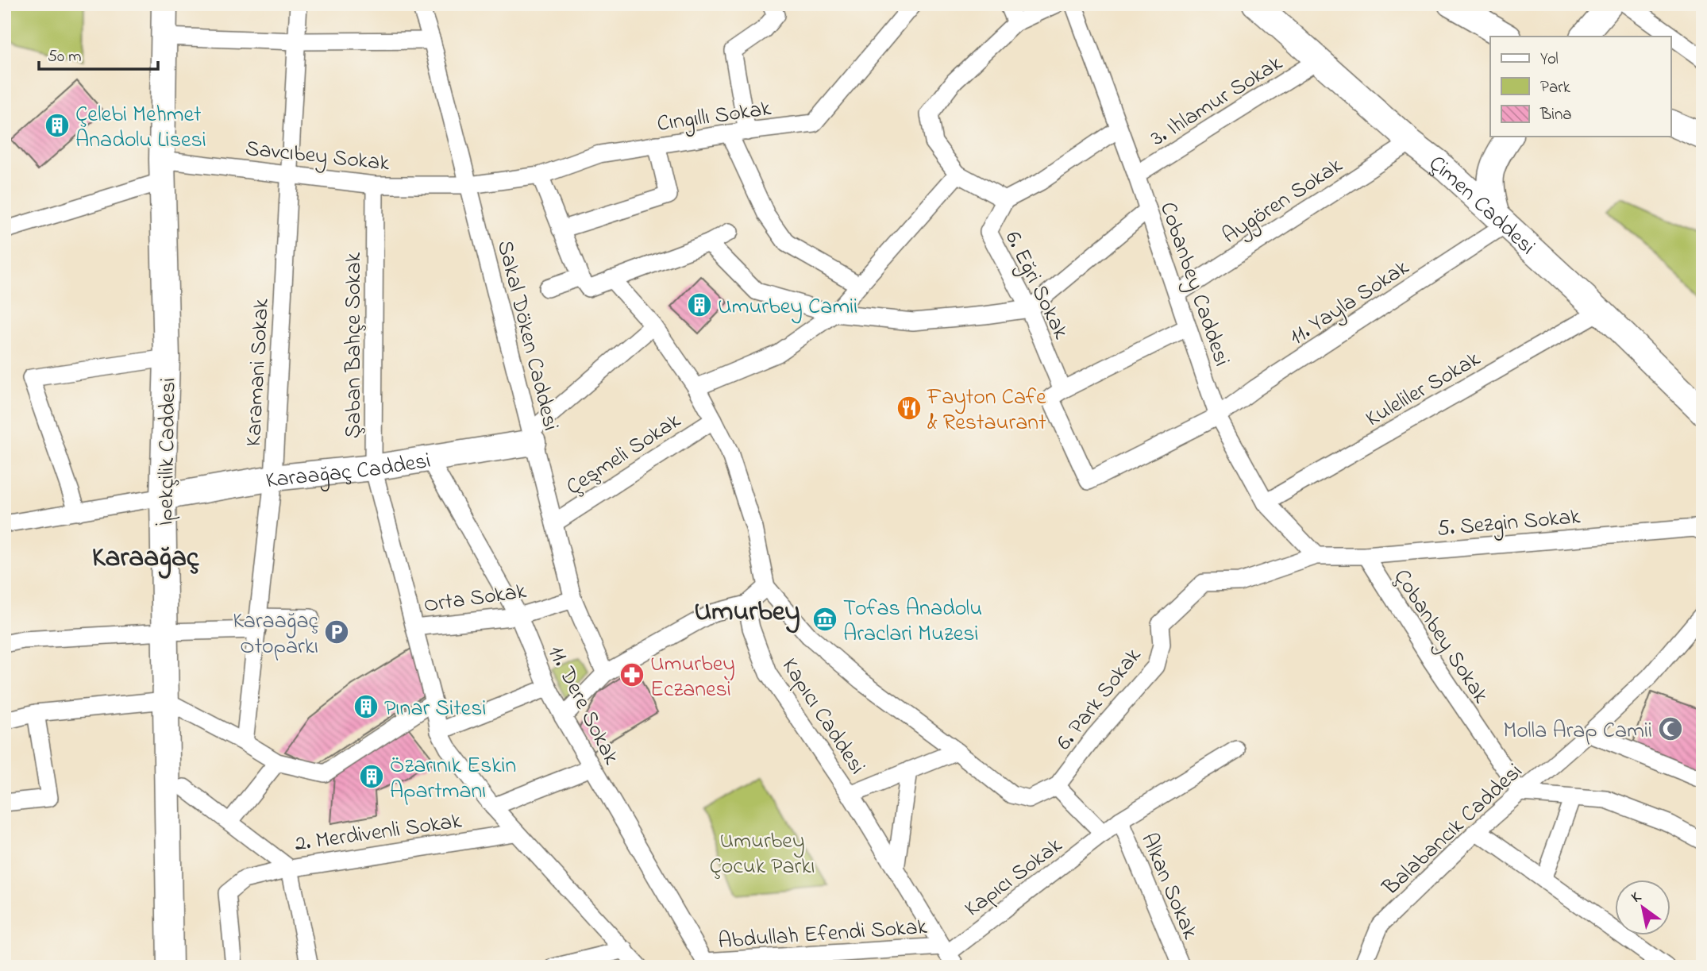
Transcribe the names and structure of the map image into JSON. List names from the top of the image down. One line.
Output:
{"streets":{"main road":["Çimen Caddesi","İpekçilik Caddesi","Karaağaç Caddesi"],"street":["3. Ihlamur Sokak","Cıngıllı Sokak","Savcıbey Sokak","Aygören Sokak","Cobanbey Caddesi","6. Eğri Sokak","11. Yayla Sokak","Sakal Döken Caddesi","Şaban Bahçe Sokak","Karamani Sokak","Kuleliler Sokak","Çeşmeli Sokak","5. Sezgin Sokak","Orta Sokak","Çobanbey Sokak","6. Park Sokak","11. Dere Sokak","Kapıcı Caddesi","Balabancık Caddesi","2. Merdivenli Sokak","Kapıcı Sokak","Alkan Sokak","Abdullah Efendi Sokak"]},"crossings":[["3. Ihlamur Sokak","Çimen Caddesi"],["3. Ihlamur Sokak","Cobanbey Caddesi"],["Cıngıllı Sokak","Savcıbey Sokak"],["Cıngıllı Sokak","Sakal Döken Caddesi"],["Savcıbey Sokak","Sakal Döken Caddesi"],["Savcıbey Sokak","Şaban Bahçe Sokak"],["Savcıbey Sokak","Karamani Sokak"],["Savcıbey Sokak","İpekçilik Caddesi"],["Aygören Sokak","Çimen Caddesi"],["Aygören Sokak","Cobanbey Caddesi"],["Çimen Caddesi","11. Yayla Sokak"],["Çimen Caddesi","Kuleliler Sokak"],["Cobanbey Caddesi","11. Yayla Sokak"],["Cobanbey Caddesi","Kuleliler Sokak"],["Cobanbey Caddesi","5. Sezgin Sokak"],["Cobanbey Caddesi","6. Park Sokak"],["6. Eğri Sokak","11. Yayla Sokak"],["Sakal Döken Caddesi","Çeşmeli Sokak"],["Sakal Döken Caddesi","Karaağaç Caddesi"],["Sakal Döken Caddesi","Orta Sokak"],["Şaban Bahçe Sokak","Karaağaç Caddesi"],["Şaban Bahçe Sokak","Orta Sokak"],["Şaban Bahçe Sokak","2. Merdivenli Sokak"],["Karamani Sokak","Karaağaç Caddesi"],["İpekçilik Caddesi","Karaağaç Caddesi"],["Karaağaç Caddesi","11. Dere Sokak"],["5. Sezgin Sokak","Çobanbey Sokak"],["5. Sezgin Sokak","6. Park Sokak"],["Orta Sokak","11. Dere Sokak"],["Çobanbey Sokak","Balabancık Caddesi"],["11. Dere Sokak","Abdullah Efendi Sokak"],["Kapıcı Caddesi","Kapıcı Sokak"],["Kapıcı Caddesi","Abdullah Efendi Sokak"],["Kapıcı Sokak","Alkan Sokak"],["Kapıcı Sokak","Abdullah Efendi Sokak"]],"districts":["Karaağaç","Umurbey"],"parks":["Umurbey Çocuk Parkı"],"places":{"building":["Çelebi Mehmet Anadolu Lisesi","Umurbey Camii","Pınar Sitesi","Özarınık Eskin Apartmanı"],"restaurant":["Fayton Cafe & Restaurant"],"museum":["Tofas Anadolu Araclari Muzesi"],"parking":["Karaağaç Otoparkı"],"pharmacy":["Umurbey Eczanesi"],"mosque":["Molla Arap Camii"]},"legend":["Yol","Park","Bina"],"scale_bar":"50 m","north":"top left"}
